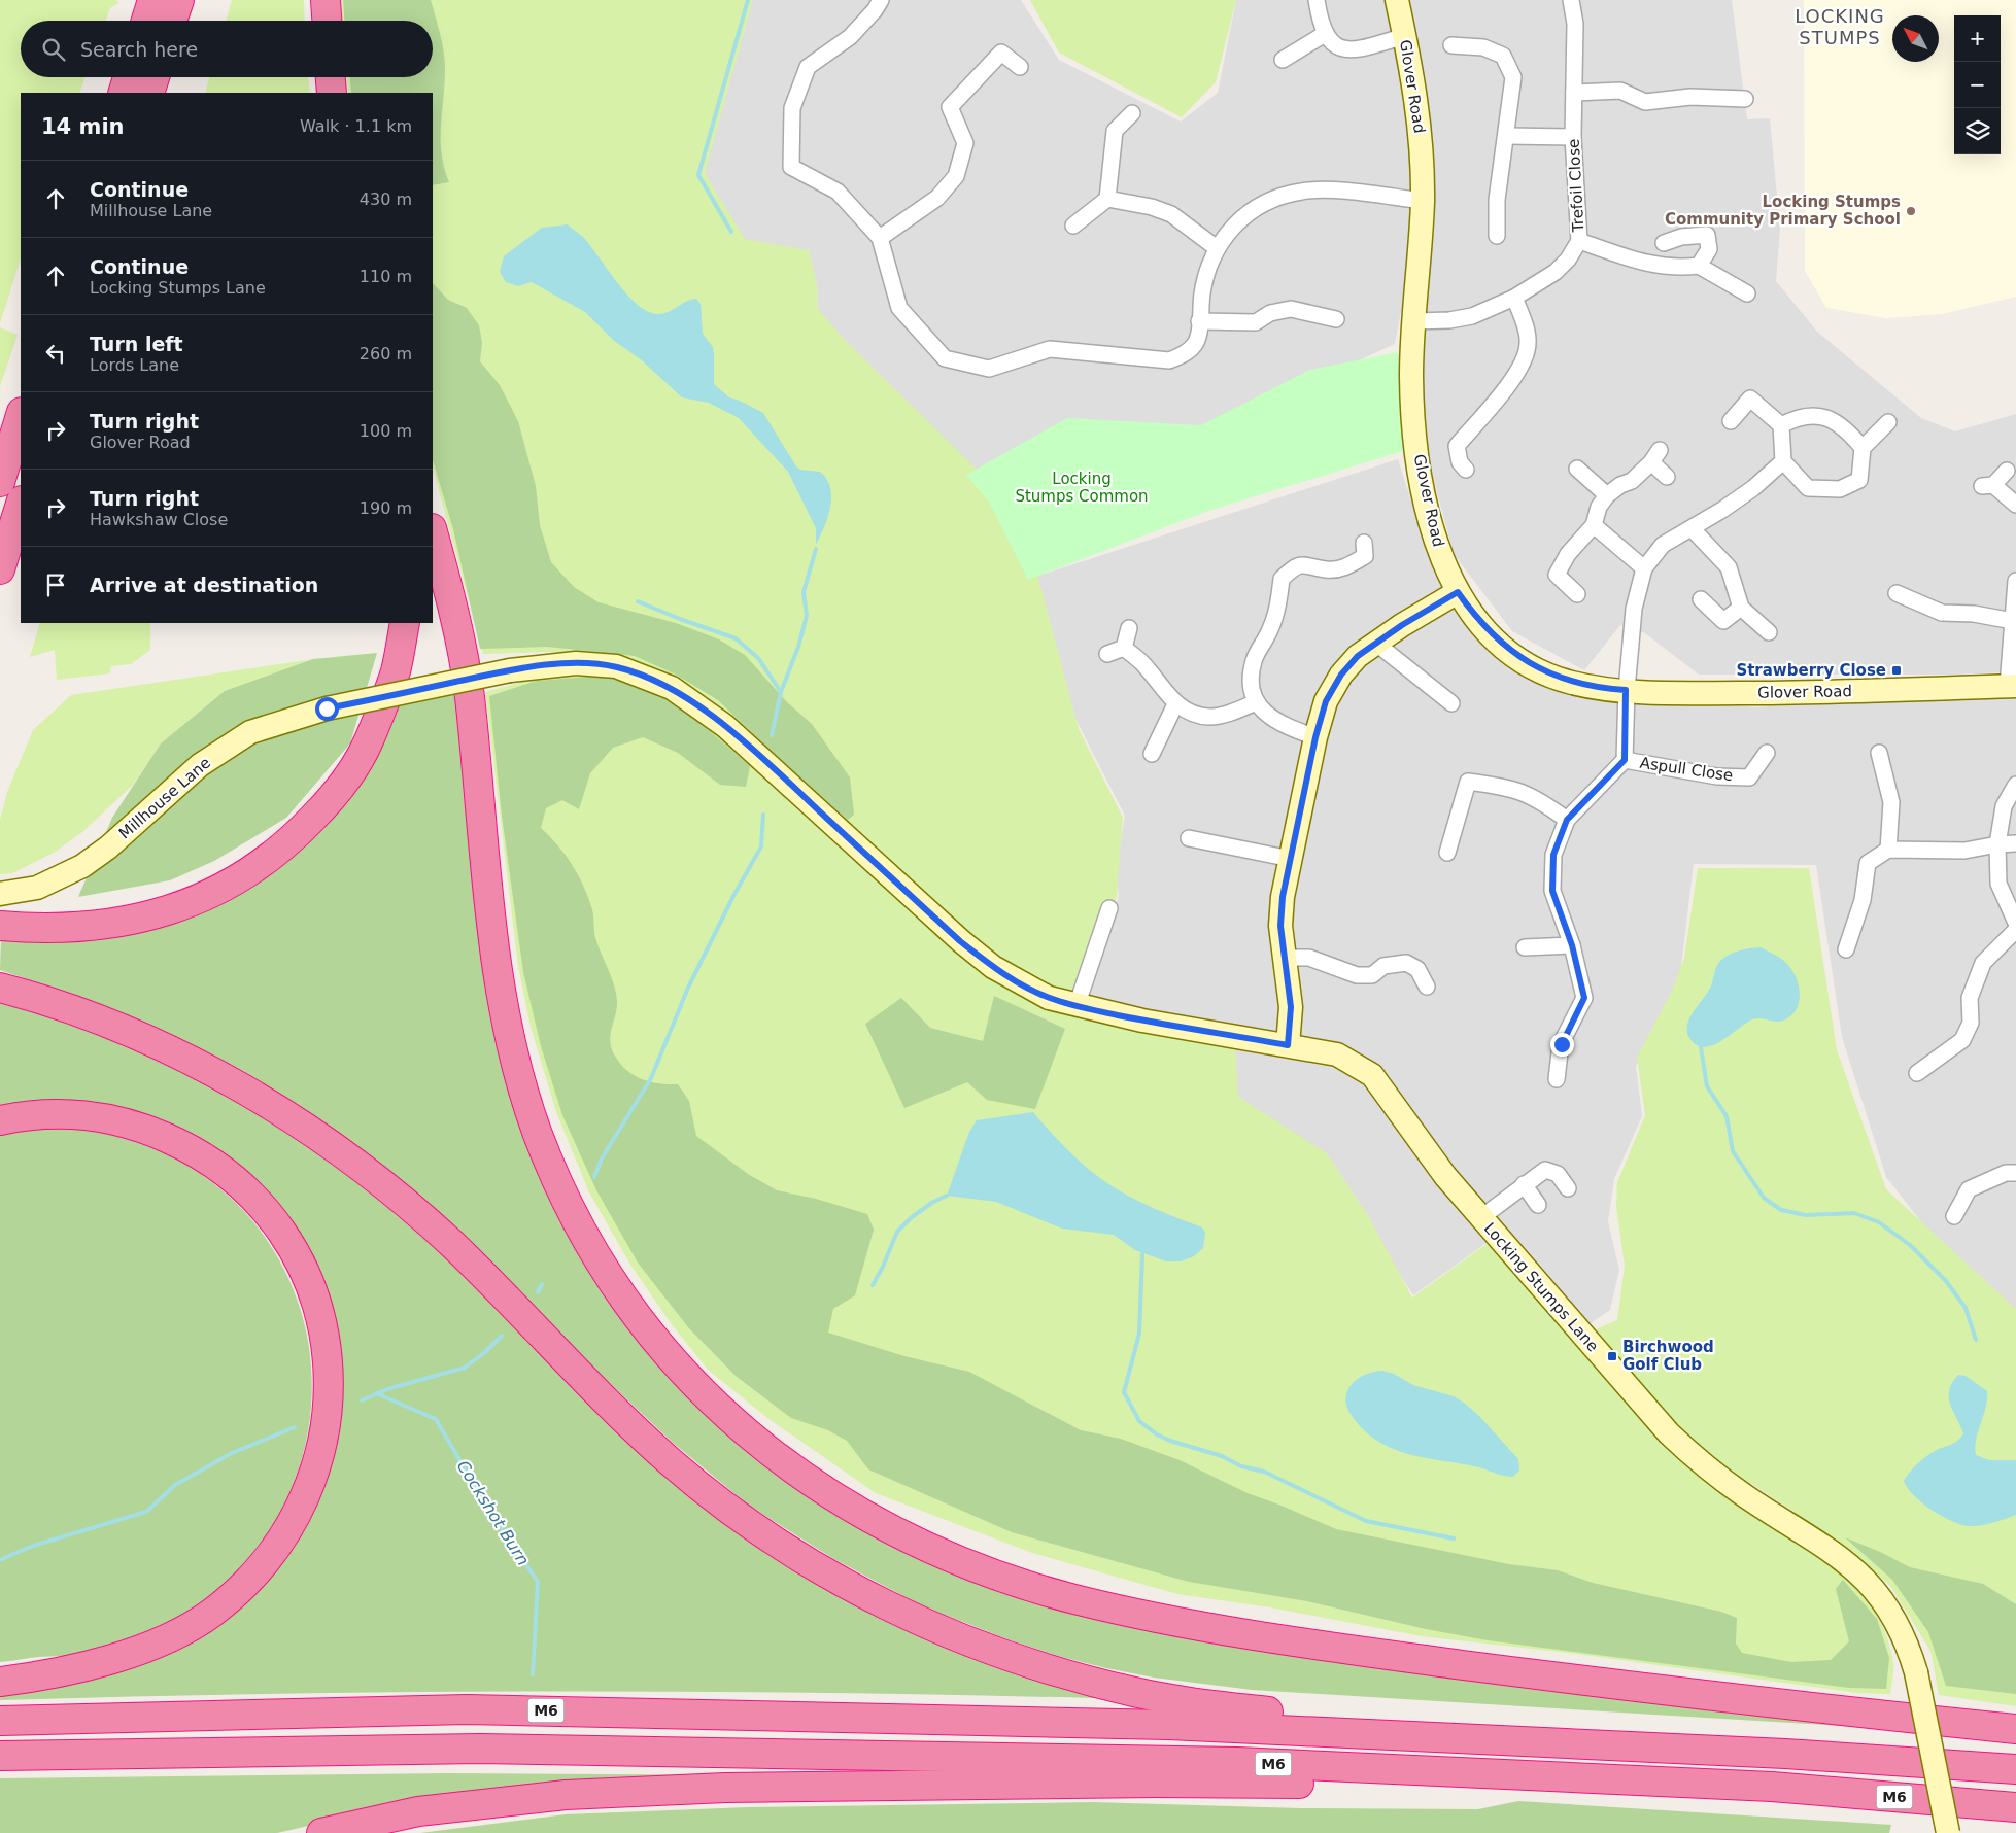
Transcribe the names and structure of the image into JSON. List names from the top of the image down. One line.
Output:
{"streets":{"highway":["M6"],"street":["Glover Road","Trefoil Close","Aspull Close","Millhouse Lane","Locking Stumps Lane"]},"crossings":[["Glover Road","Trefoil Close"],["Millhouse Lane","Locking Stumps Lane"]],"districts":["LOCKING STUMPS"],"water":["Cockshot Burn"],"parks":["Locking Stumps Common"],"places":{"other":["Locking Stumps Community Primary School"],"transit":["Strawberry Close","Birchwood Golf Club"]},"north":"top left","page":{"map_buttons":["+","−"],"search":"Search here","heading":["14 min","Walk · 1.1 km"],"list":[["Continue","Millhouse Lane","430 m"],["Continue","Locking Stumps Lane","110 m"],["Turn left","Lords Lane","260 m"],["Turn right","Glover Road","100 m"],["Turn right","Hawkshaw Close","190 m"],"Arrive at destination"]}}
